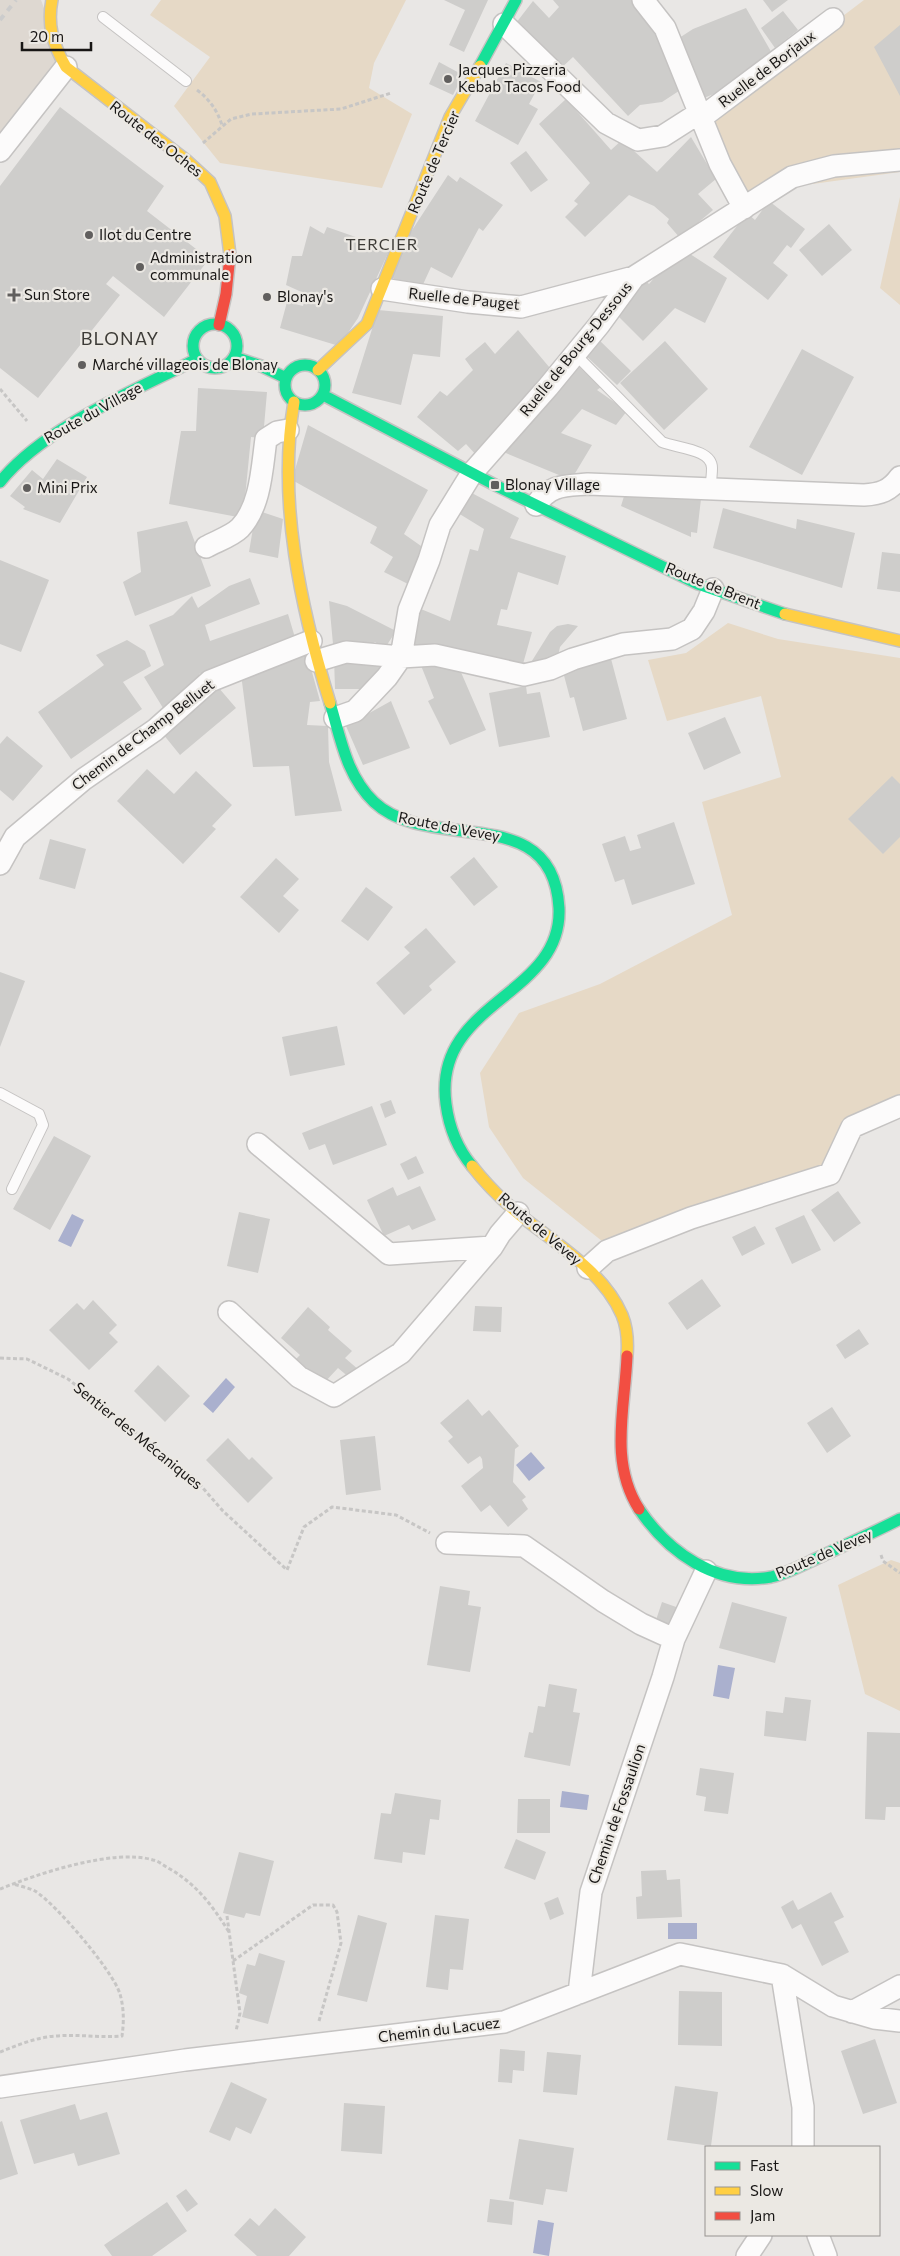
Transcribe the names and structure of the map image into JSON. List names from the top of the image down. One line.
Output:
{"streets":{"street":["Ruelle de Borjaux","Route des Oches","Route de Tercier","Ruelle de Pauget","Ruelle de Bourg-Dessous","Route du Village","Route de Brent","Chemin de Champ Belluet","Route de Vevey","Chemin de Fossaulion","Chemin du Lacuez"],"path":["Sentier des Mécaniques"]},"crossings":[["Ruelle de Borjaux","Route de Tercier"],["Ruelle de Borjaux","Ruelle de Bourg-Dessous"],["Route des Oches","Route du Village"],["Route de Tercier","Ruelle de Pauget"],["Route de Tercier","Route de Brent"],["Route de Tercier","Route de Vevey"],["Ruelle de Pauget","Ruelle de Bourg-Dessous"],["Ruelle de Bourg-Dessous","Route de Brent"],["Ruelle de Bourg-Dessous","Chemin de Champ Belluet"],["Route de Brent","Chemin de Champ Belluet"],["Route de Brent","Route de Vevey"],["Chemin de Champ Belluet","Route de Vevey"],["Route de Vevey","Chemin de Fossaulion"],["Chemin de Fossaulion","Chemin du Lacuez"]],"districts":["TERCIER","BLONAY"],"places":{"other":["Jacques Pizzeria Kebab Tacos Food","Ilot du Centre","Administration communale","Blonay's","Marché villageois de Blonay","Mini Prix"],"health":["Sun Store"],"transit":["Blonay Village"]},"legend":["Fast","Slow","Jam"],"scale_bar":"20 m"}
